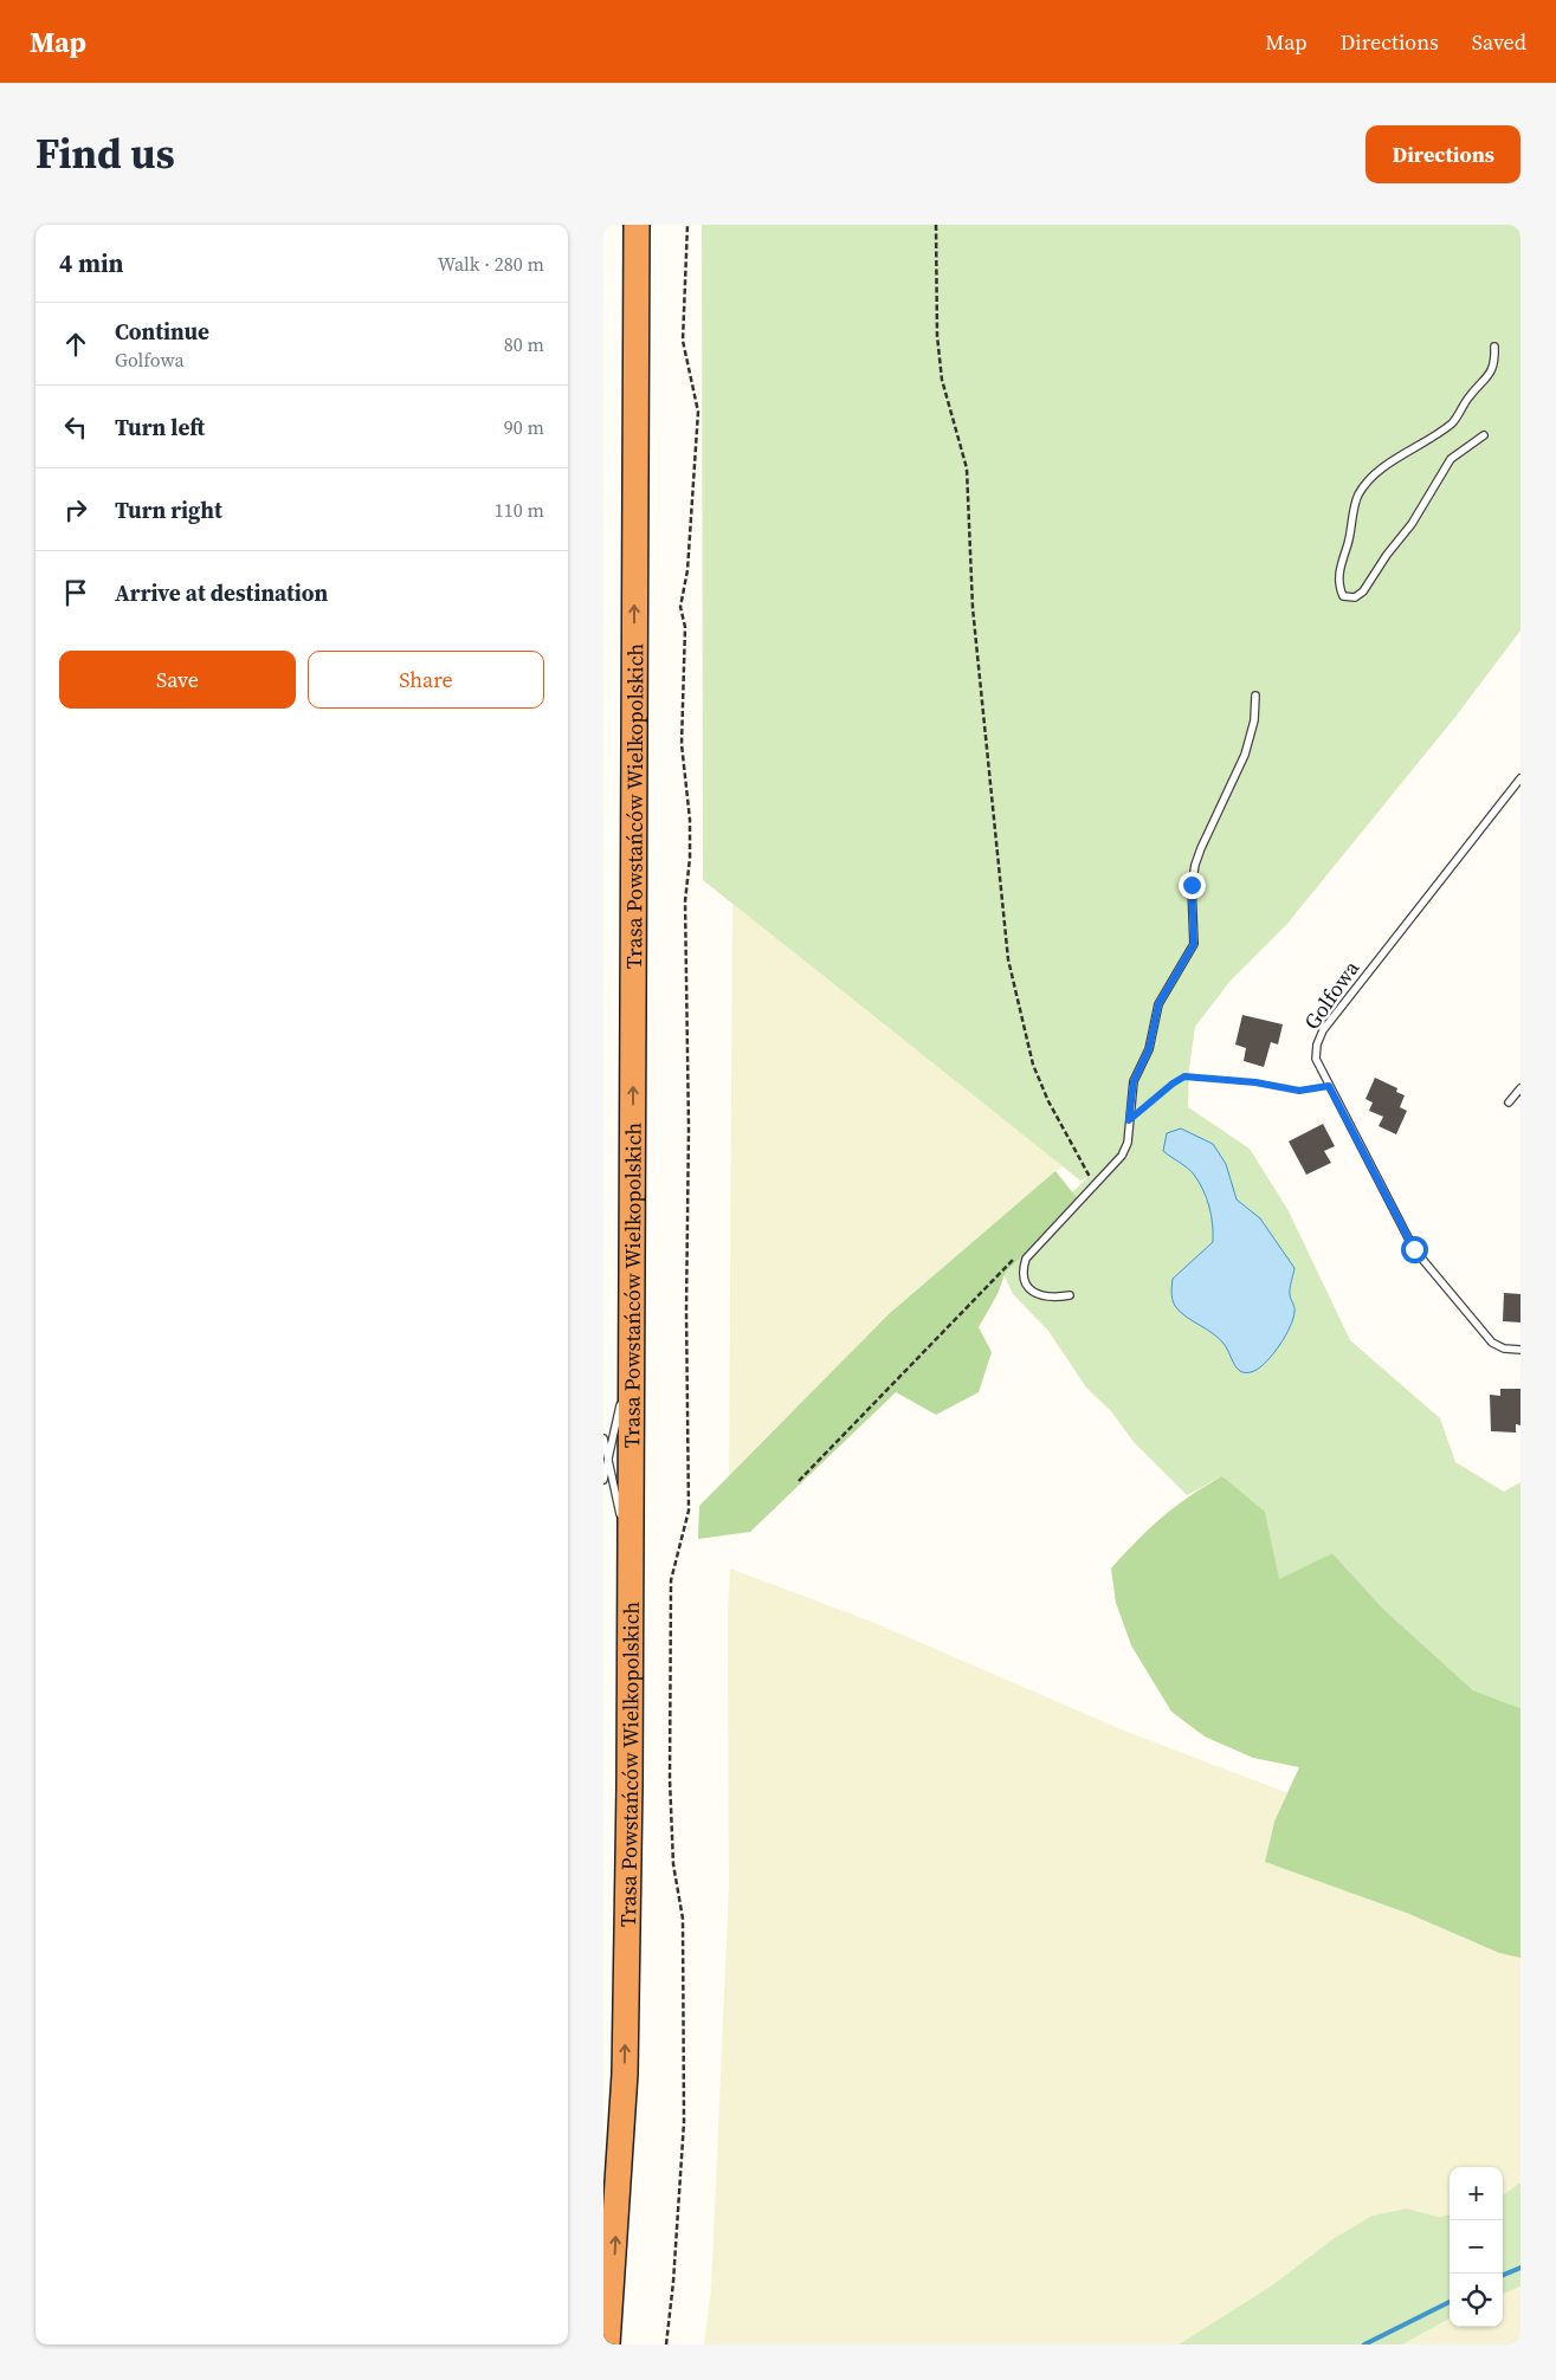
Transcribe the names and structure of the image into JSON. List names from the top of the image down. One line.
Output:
{"streets":{"highway":["Trasa Powstańców Wielkopolskich"],"lane":["Golfowa"]},"one_way":["Trasa Powstańców Wielkopolskich"],"page":{"header":"Map","nav":["Map","Directions","Saved"],"title":"Find us","buttons":["Directions",["Save","Share"]],"heading":["4 min","Walk · 280 m"],"list":[["Continue","Golfowa","80 m"],["Turn left","90 m"],["Turn right","110 m"],"Arrive at destination"],"map_buttons":["+","−"]}}
